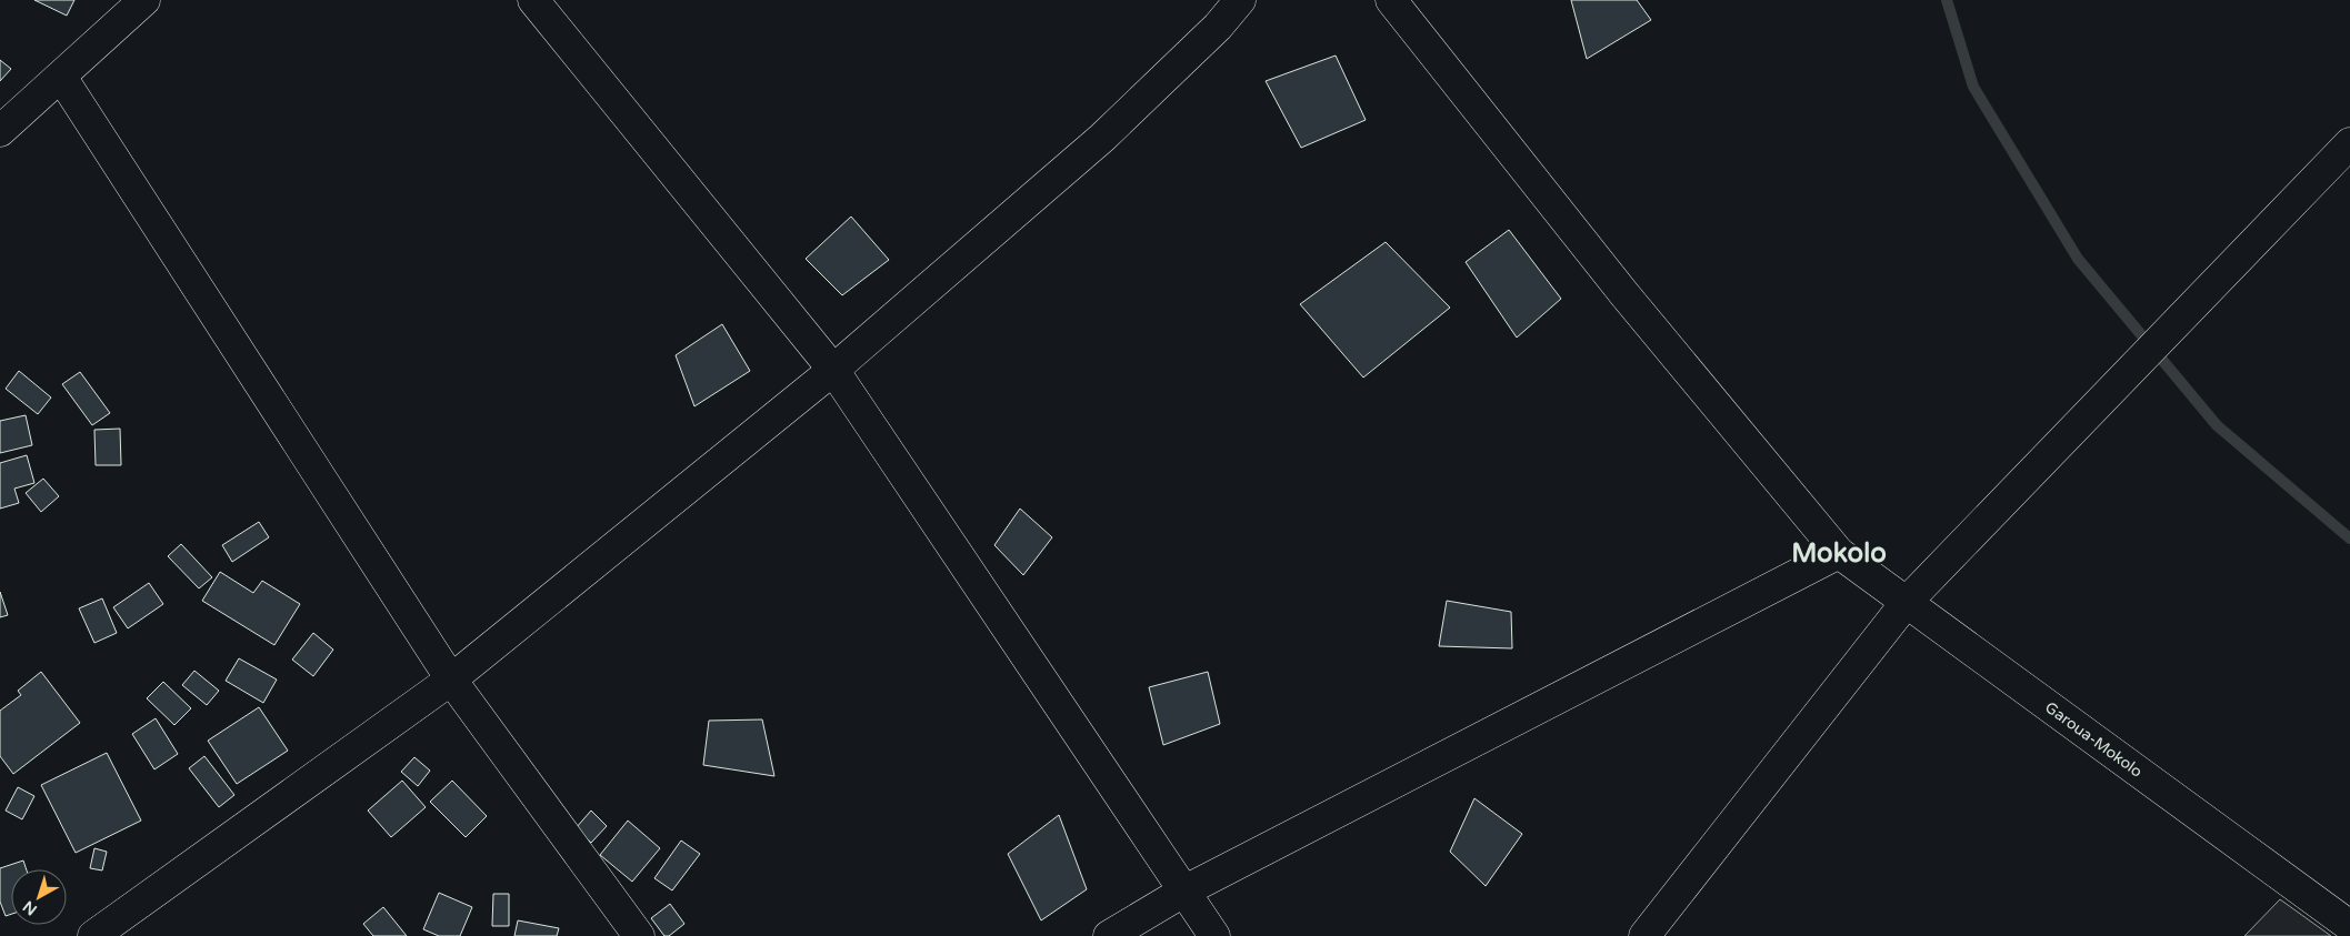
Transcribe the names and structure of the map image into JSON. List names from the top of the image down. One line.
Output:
{"streets":{"street":["Garoua-Mokolo"]},"districts":["Mokolo"],"north":"bottom left"}
